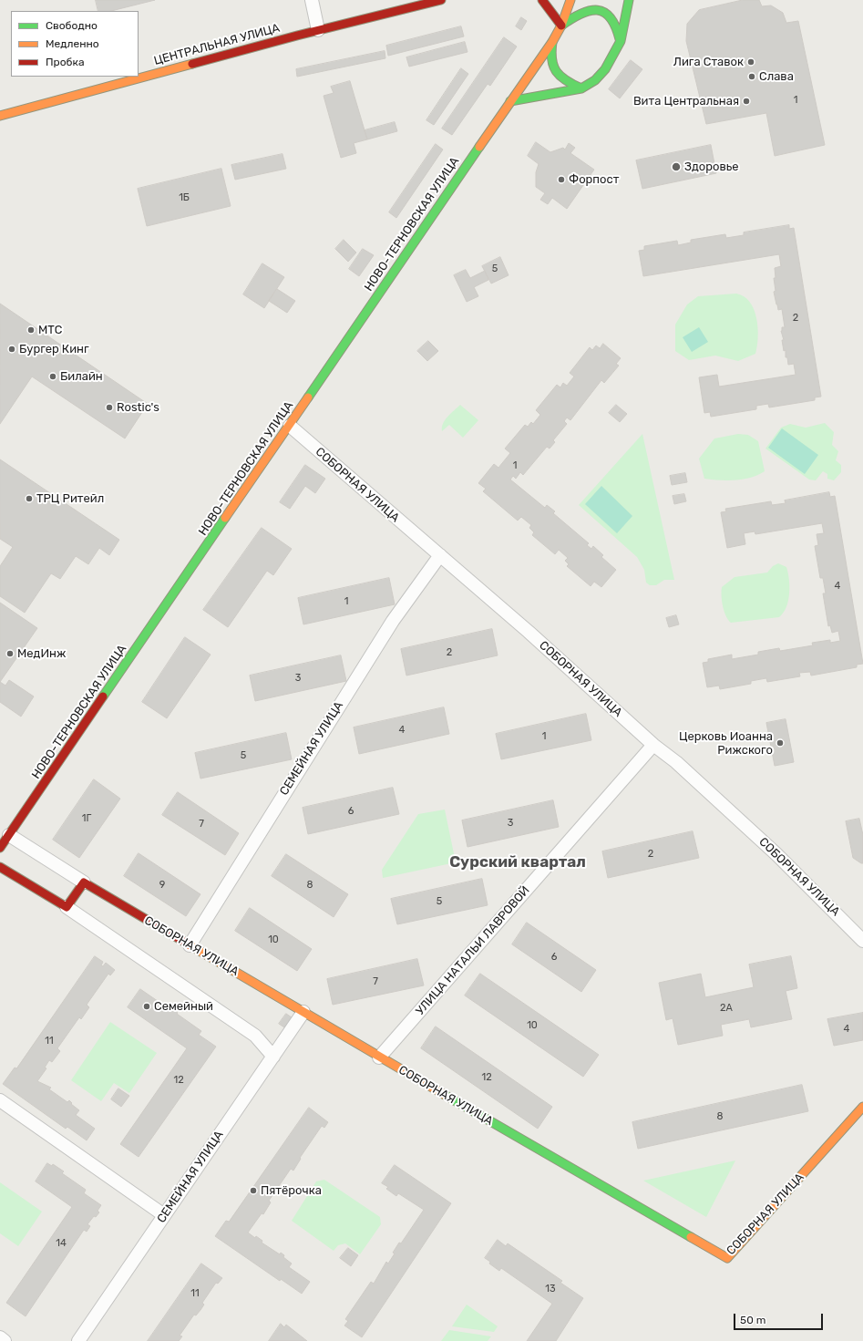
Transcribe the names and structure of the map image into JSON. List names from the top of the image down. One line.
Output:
{"streets":{"main road":["ЦЕНТРАЛЬНАЯ УЛИЦА","НОВО-ТЕРНОВСКАЯ УЛИЦА","СОБОРНАЯ УЛИЦА"],"street":["СЕМЕЙНАЯ УЛИЦА","УЛИЦА НАТАЛЬИ ЛАВРОВОЙ"]},"crossings":[["НОВО-ТЕРНОВСКАЯ УЛИЦА","СОБОРНАЯ УЛИЦА"],["СОБОРНАЯ УЛИЦА","СЕМЕЙНАЯ УЛИЦА"],["СОБОРНАЯ УЛИЦА","УЛИЦА НАТАЛЬИ ЛАВРОВОЙ"]],"districts":["Сурский квартал"],"places":["Лига Ставок","Слава","Вита Центральная","Здоровье","Форпост","МТС","Бургер Кинг","Билайн","Rostic's","ТРЦ Ритейл","МедИнж","Церковь Иоанна Рижского","Семейный","Пятёрочка"],"house_numbers":["1","1Б","5","2","1","4","1","2","3","4","1","5","6","1Г","3","7","2","9","8","5","10","6","7","2А","10","4","11","12","12","8","14","13","11"],"legend":["Свободно","Медленно","Пробка"],"scale_bar":"50 m"}
